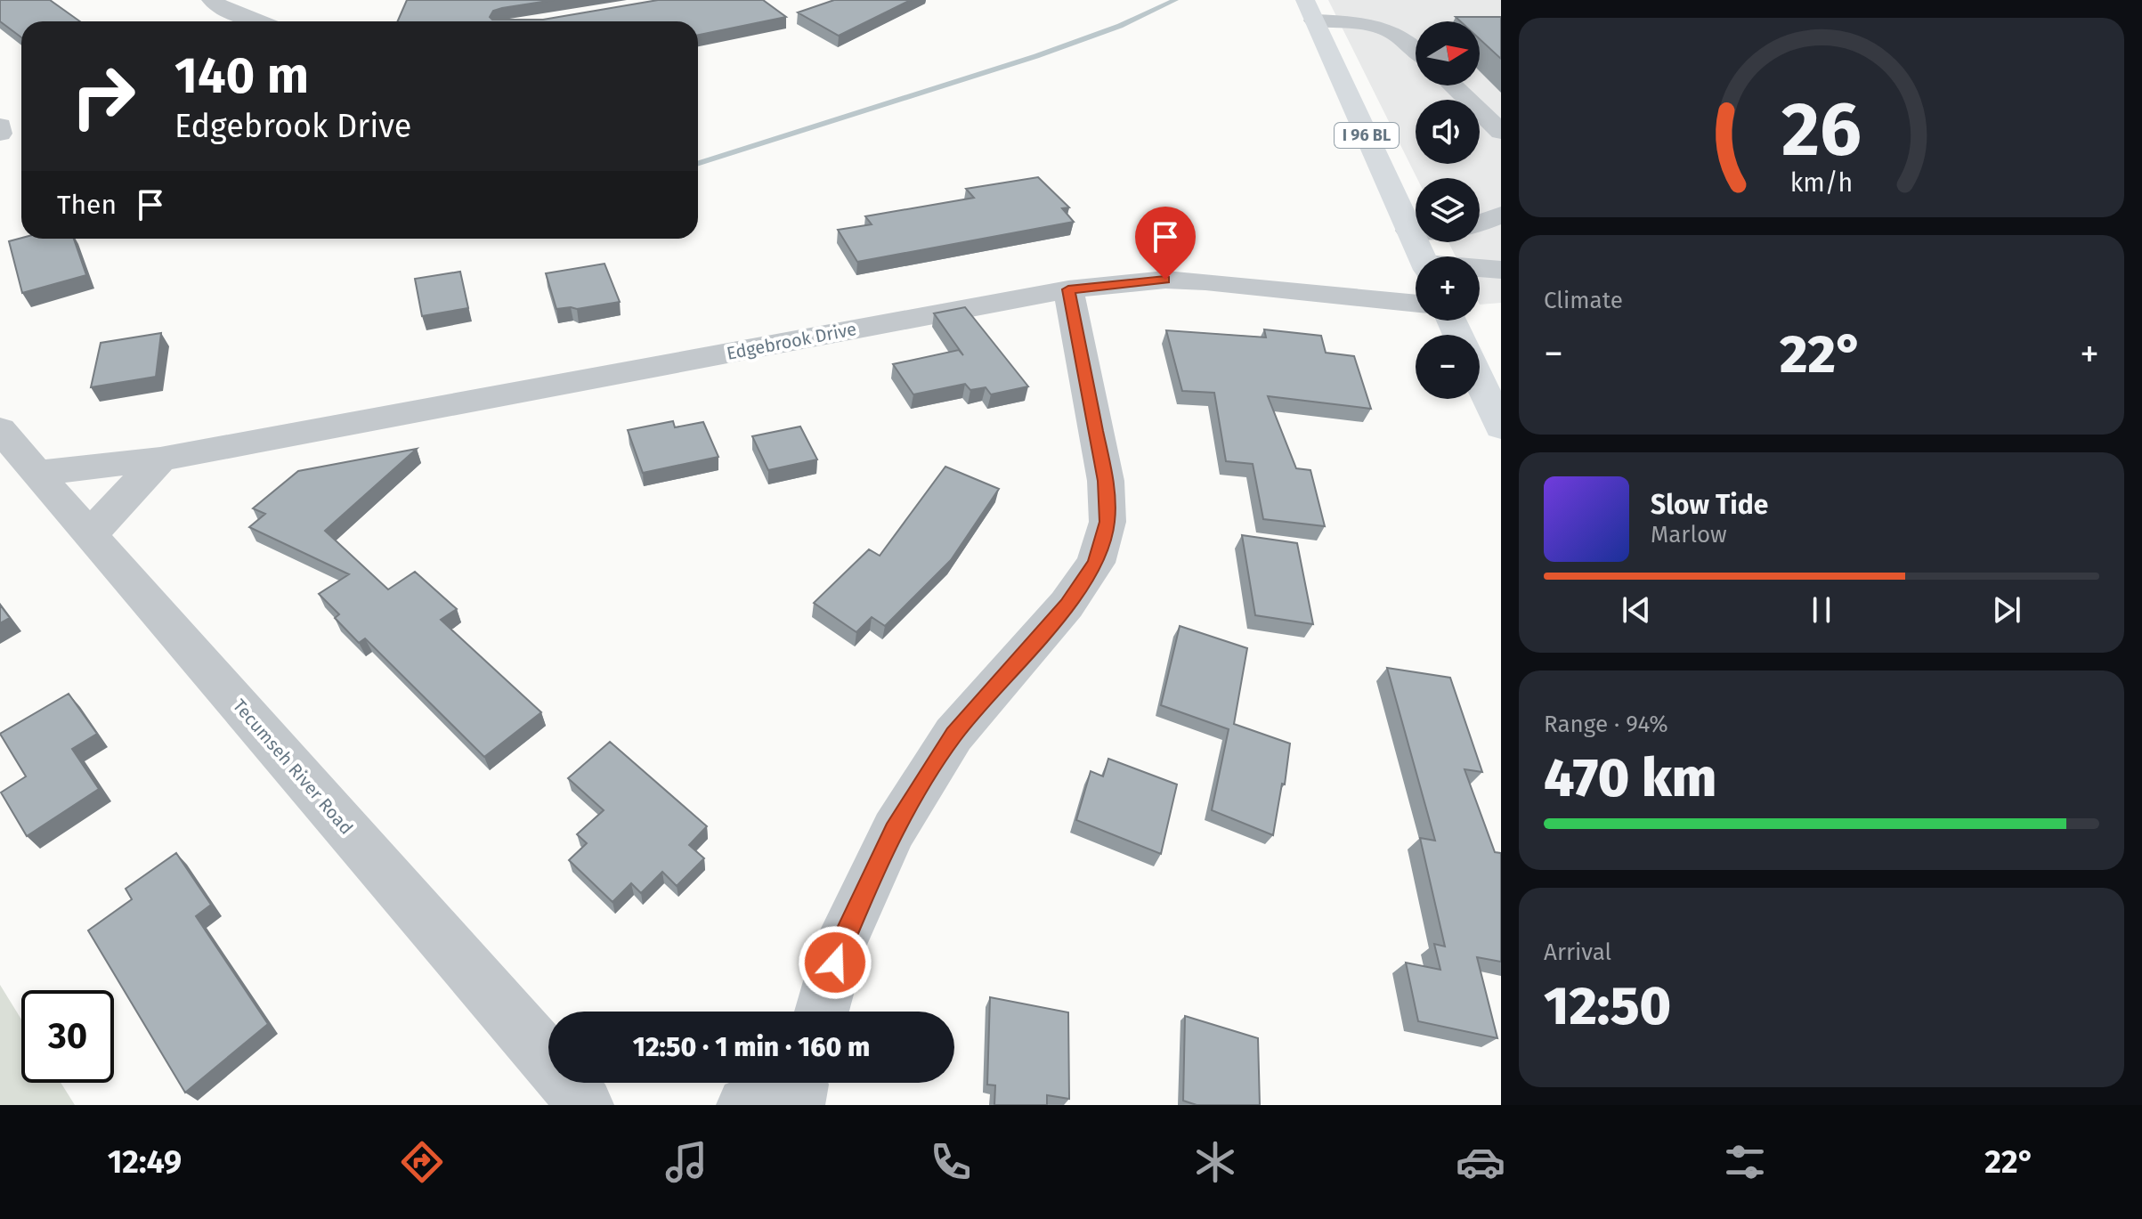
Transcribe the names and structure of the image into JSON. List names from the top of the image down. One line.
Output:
{"streets":{"main road":["I 96 BL"],"street":["Edgebrook Drive","Tecumseh River Road"]},"crossings":[["Edgebrook Drive","Tecumseh River Road"]],"north":"right","page":{"map_buttons":["+","−"],"turn":["140 m","Edgebrook Drive"],"then":"Then","tile":["Climate",["Range · 94%","470 km"],["Arrival","12:50"]],"heat":["−","22°","+"],"song":["Slow Tide","Marlow"],"limit":"30","trip":"12:50 · 1 min · 160 m","tabs":["12:49","22°"],"gauge":["26","km/h"]}}
